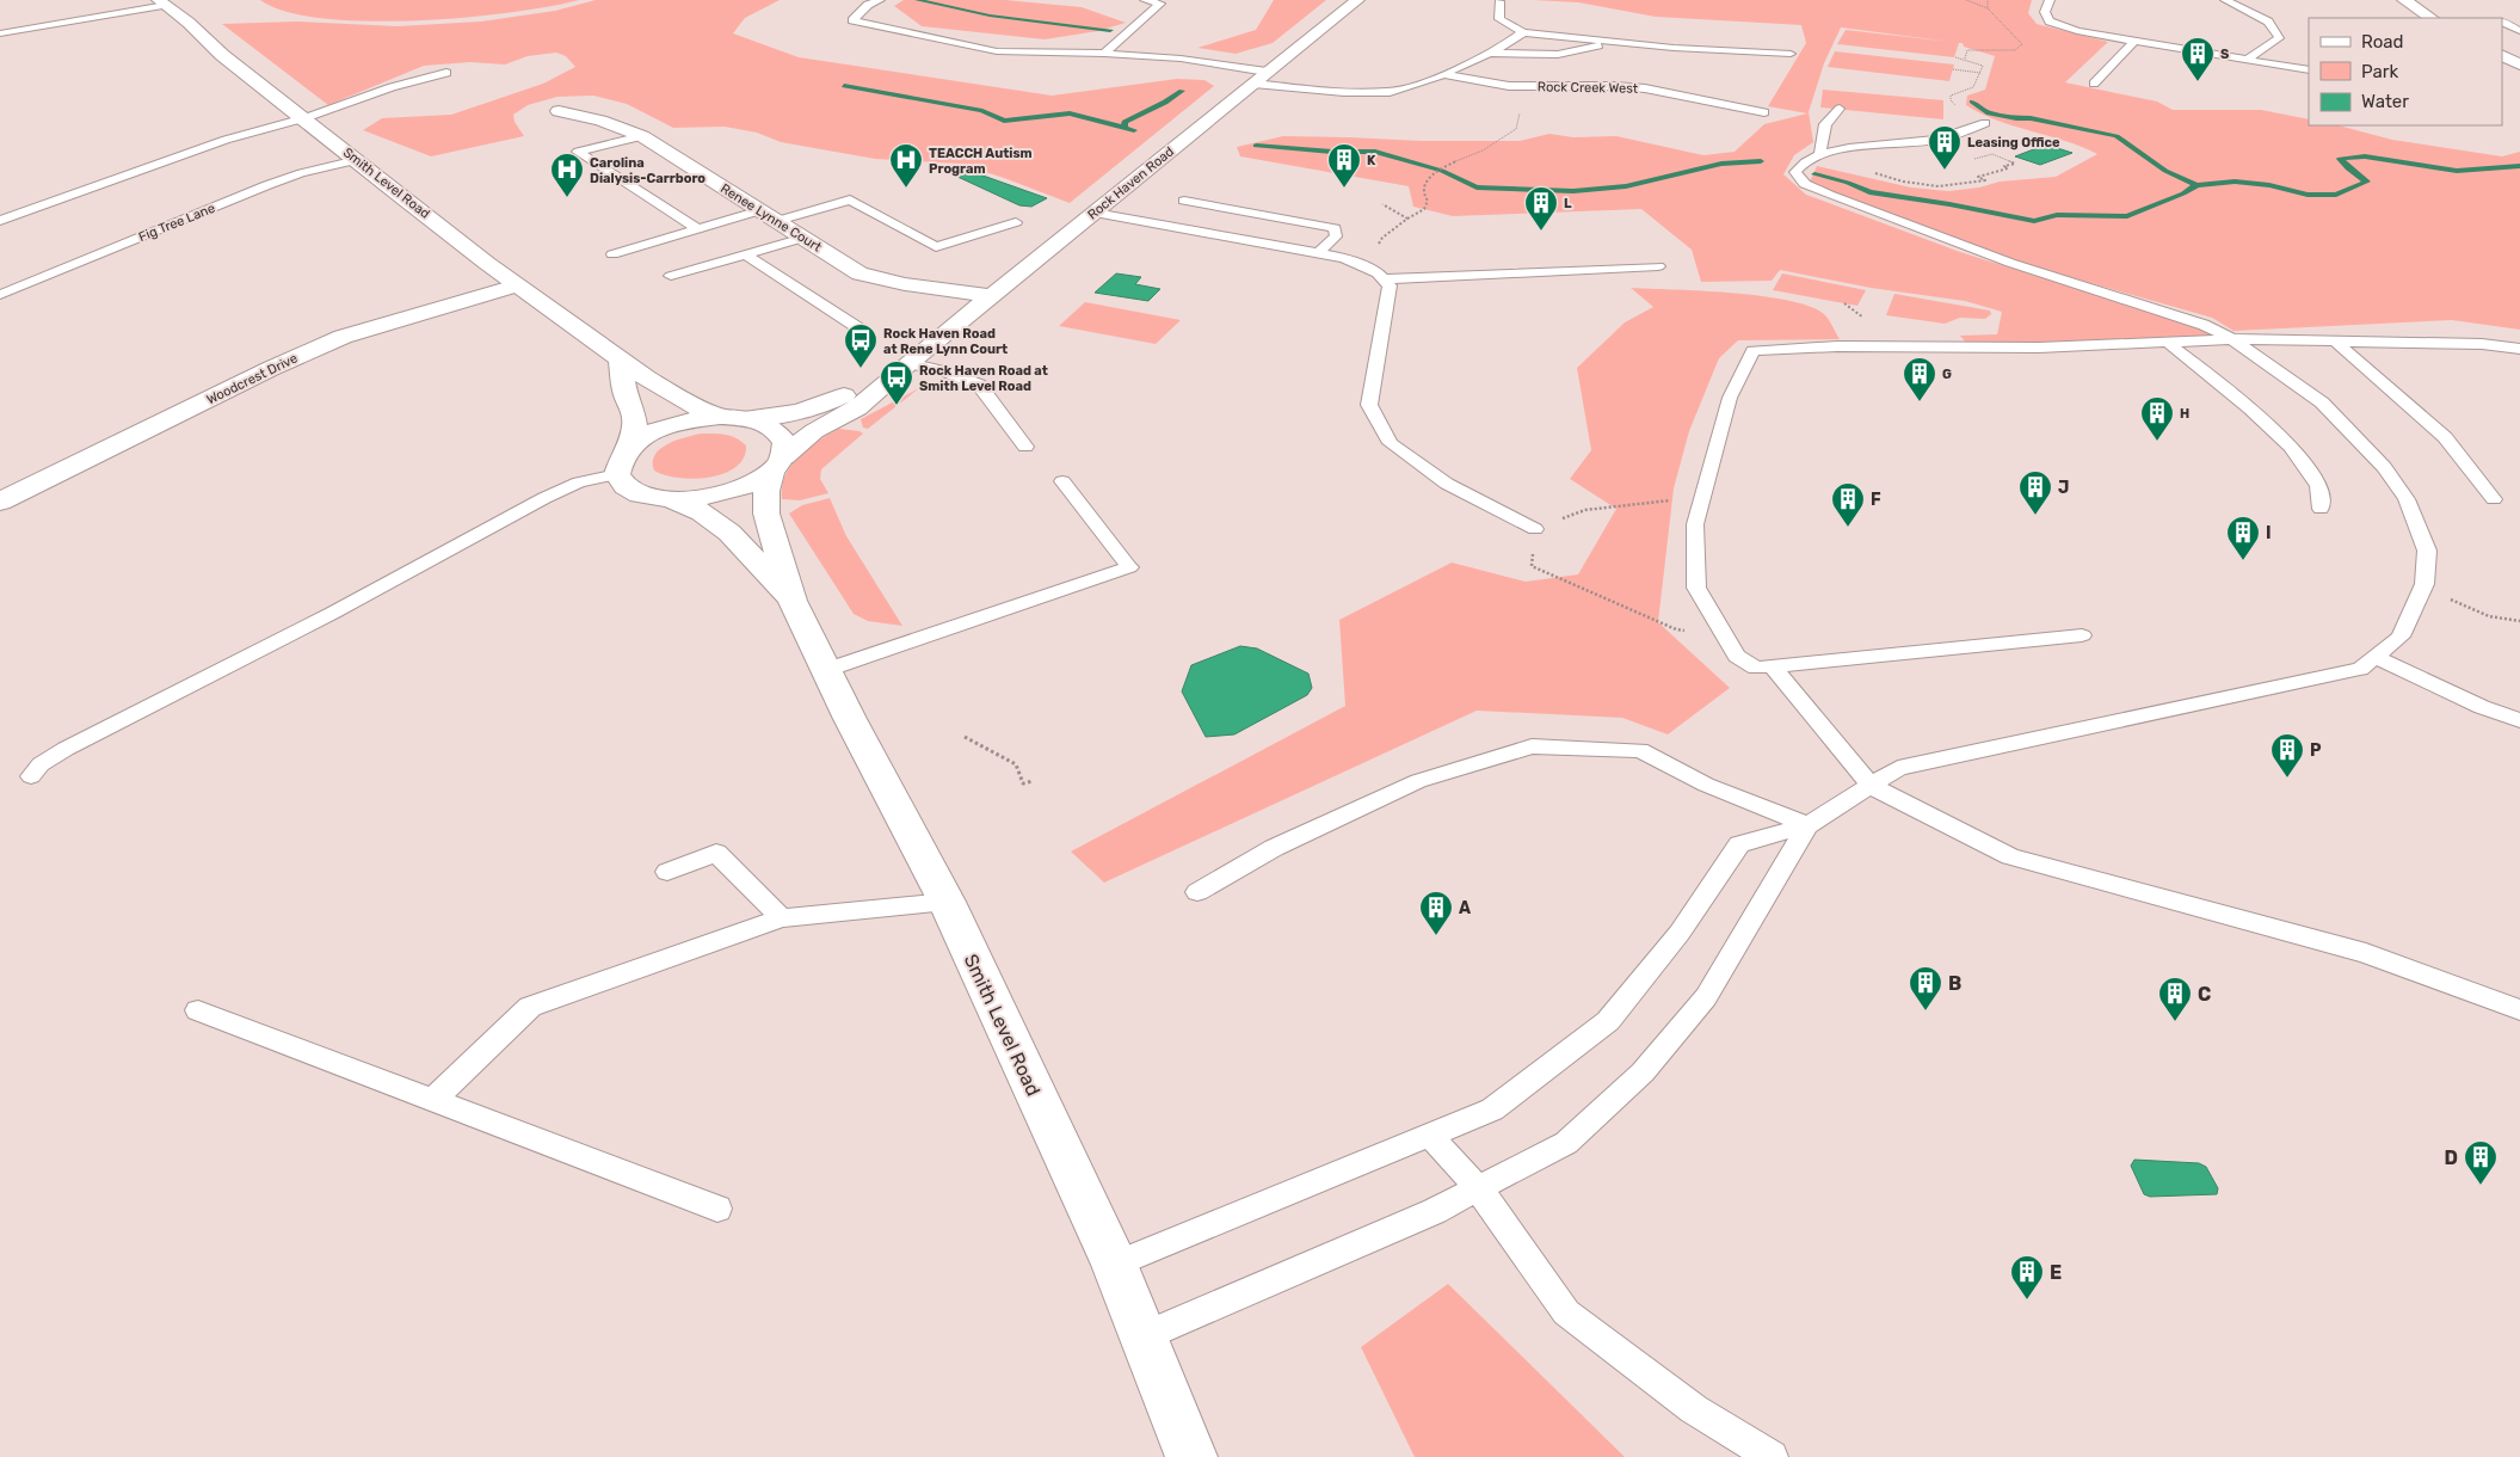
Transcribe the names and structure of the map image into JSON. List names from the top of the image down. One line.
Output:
{"streets":{"main road":["Smith Level Road","Rock Haven Road","Renee Lynne Court","Woodcrest Drive"],"lane":["Rock Creek West","Fig Tree Lane"]},"crossings":[["Rock Creek West","Rock Haven Road"],["Smith Level Road","Rock Haven Road"],["Smith Level Road","Fig Tree Lane"],["Smith Level Road","Woodcrest Drive"],["Rock Haven Road","Renee Lynne Court"]],"places":{"building":["S","Leasing Office","K","L","G","H","J","F","I","P","A","B","C","D","E"],"hospital":["TEACCH Autism Program","Carolina Dialysis-Carrboro"],"bus stop":["Rock Haven Road at Rene Lynn Court","Rock Haven Road at Smith Level Road"]},"legend":["Road","Park","Water"]}
